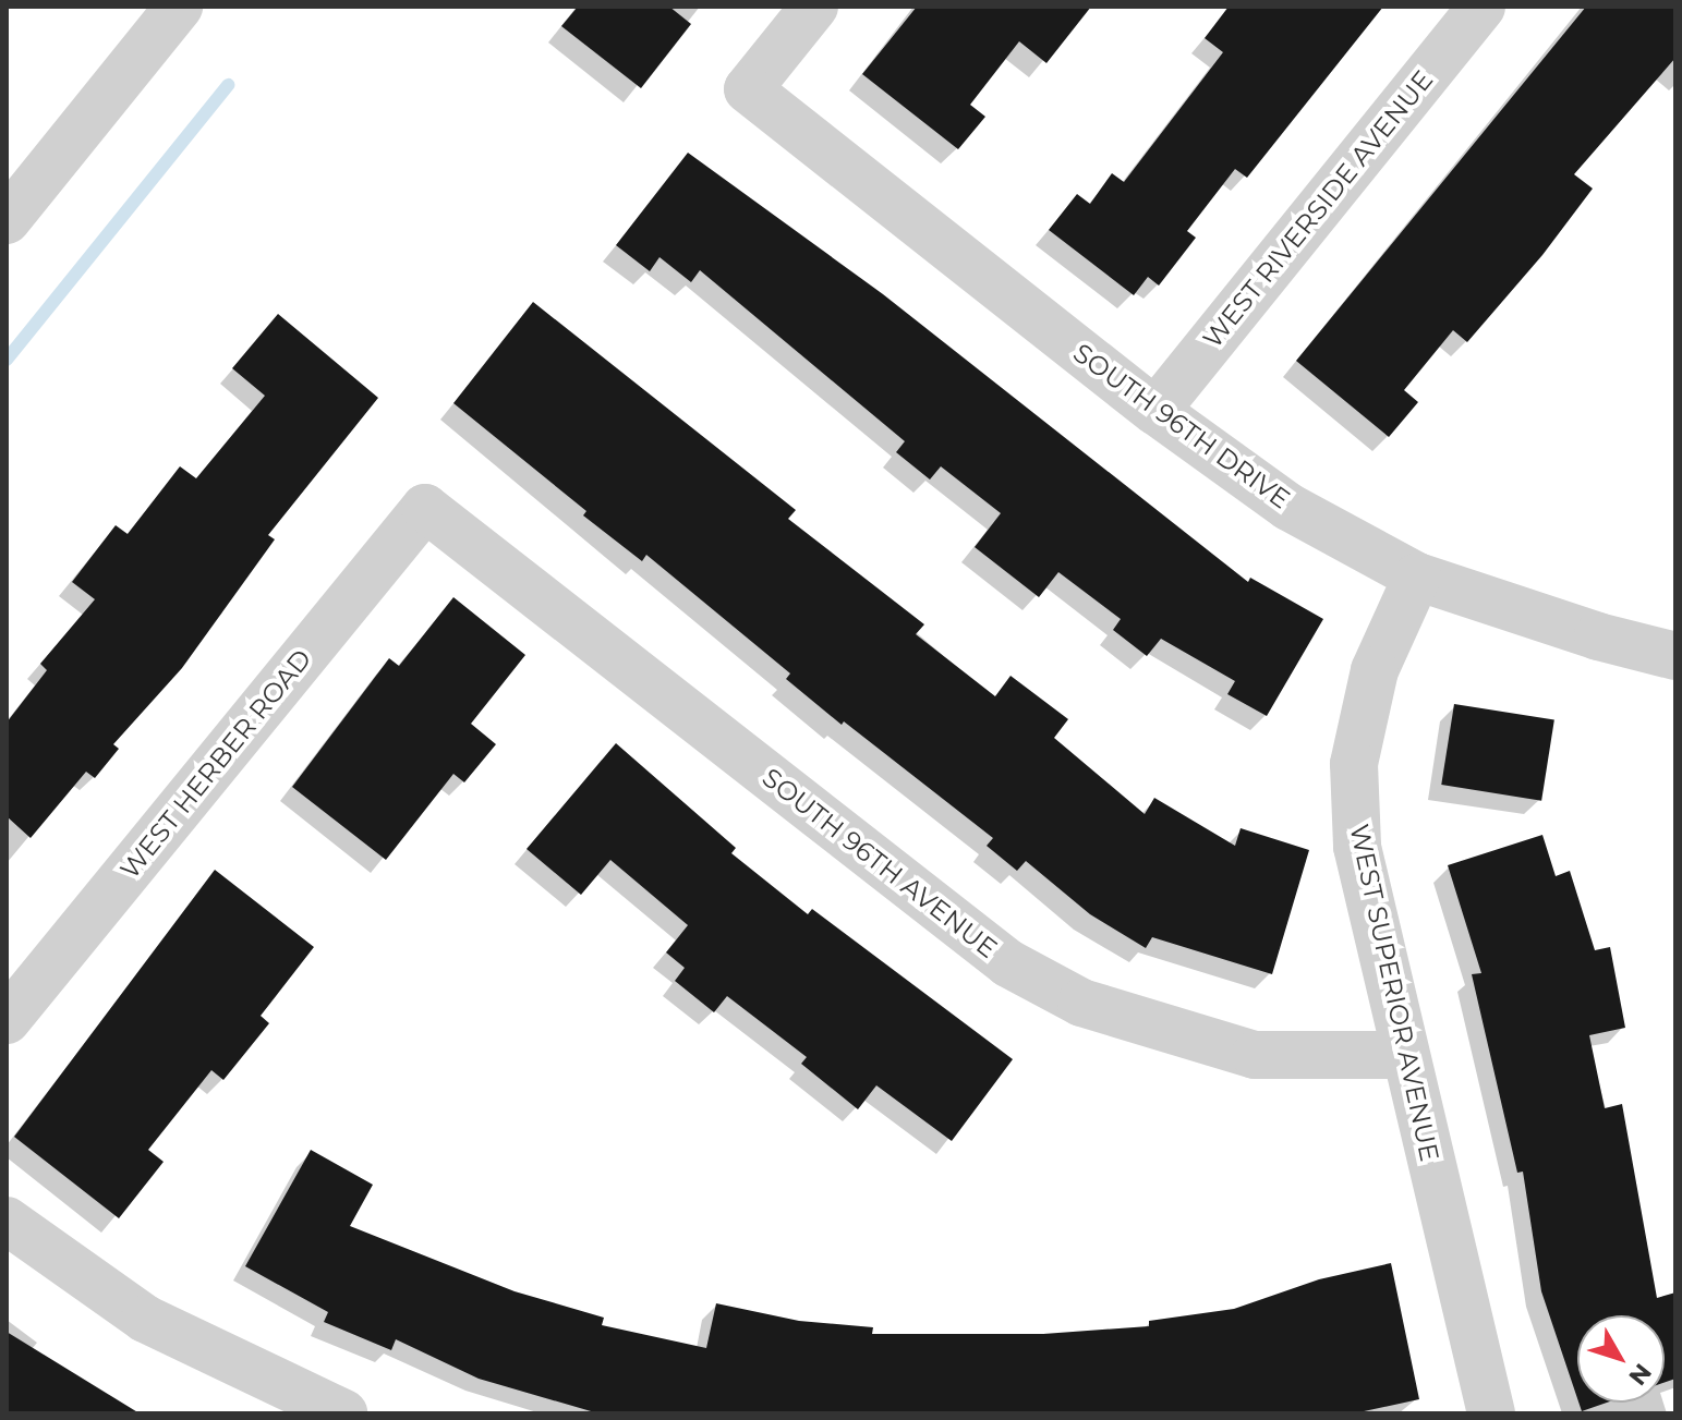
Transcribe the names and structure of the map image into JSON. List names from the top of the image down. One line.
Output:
{"streets":{"street":["WEST RIVERSIDE AVENUE","SOUTH 96TH DRIVE","WEST HERBER ROAD","SOUTH 96TH AVENUE","WEST SUPERIOR AVENUE"]},"crossings":[["WEST RIVERSIDE AVENUE","SOUTH 96TH DRIVE"],["SOUTH 96TH DRIVE","WEST SUPERIOR AVENUE"],["WEST HERBER ROAD","SOUTH 96TH AVENUE"],["SOUTH 96TH AVENUE","WEST SUPERIOR AVENUE"]],"north":"bottom right"}
